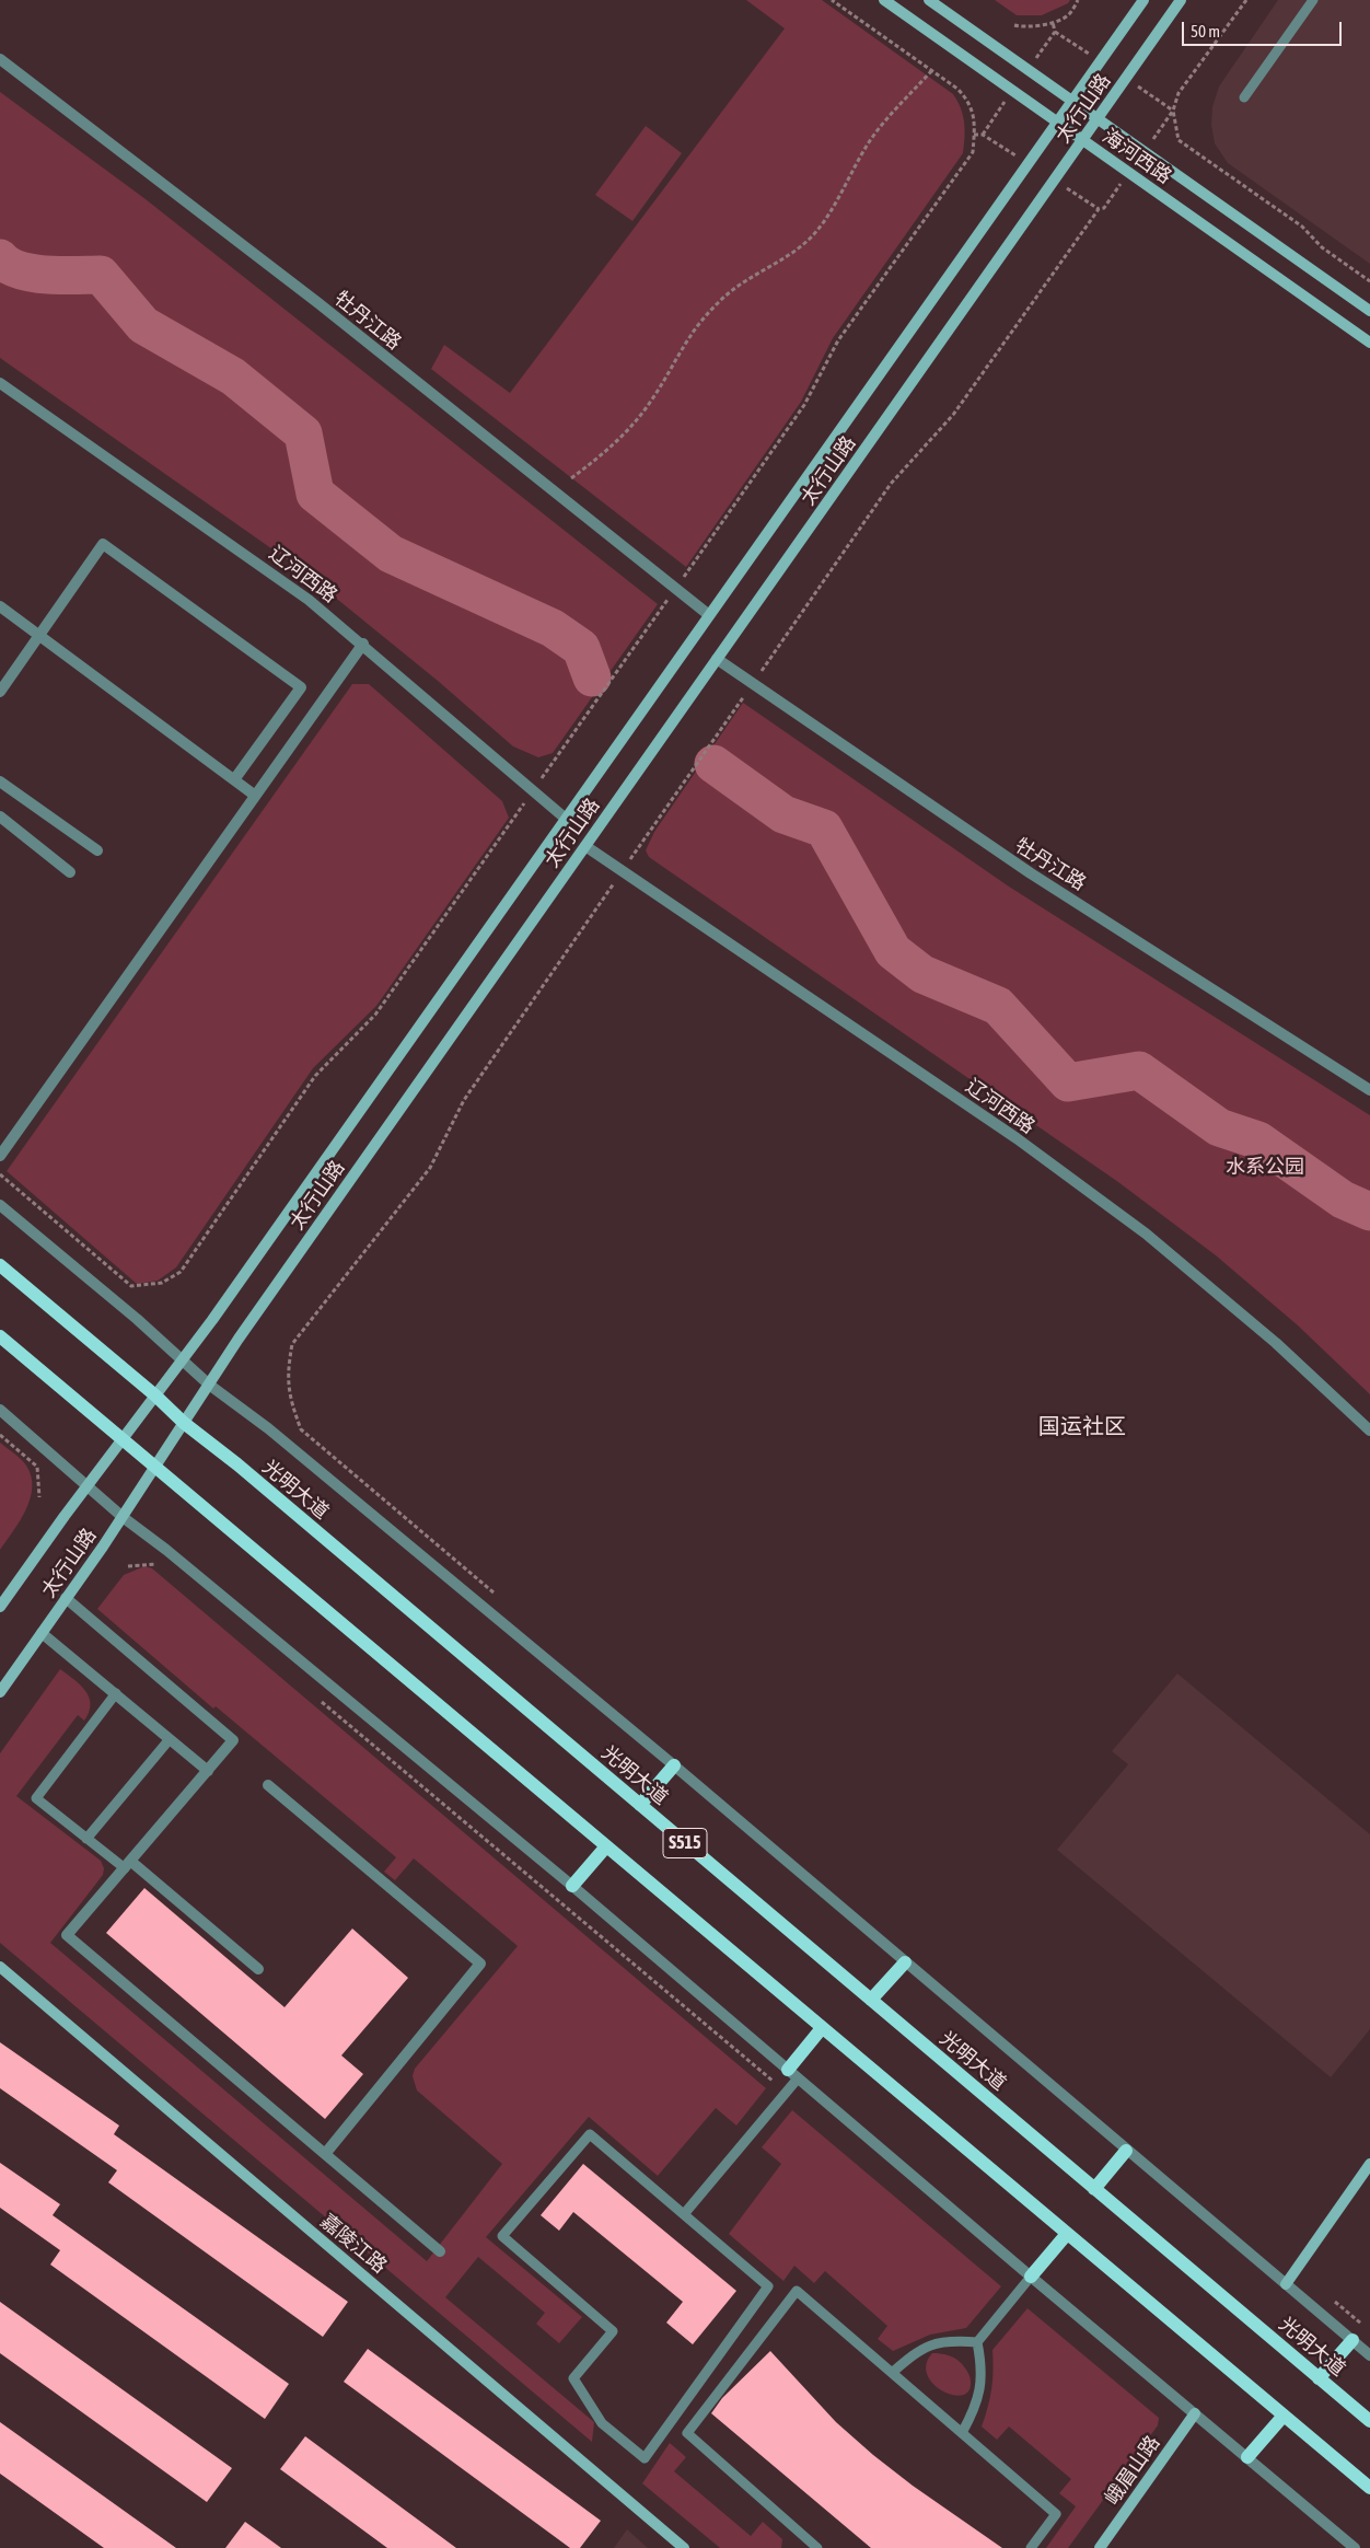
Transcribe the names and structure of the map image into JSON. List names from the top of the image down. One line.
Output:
{"streets":{"main road":["太行山路","海河西路","光明大道","S515","嘉陵江路","峨眉山路"],"street":["牡丹江路","辽河西路"]},"crossings":[["太行山路","海河西路"],["太行山路","牡丹江路"],["太行山路","辽河西路"],["太行山路","光明大道"],["太行山路","S515"]],"districts":["国运社区"],"parks":["水系公园"],"scale_bar":"50 m"}
